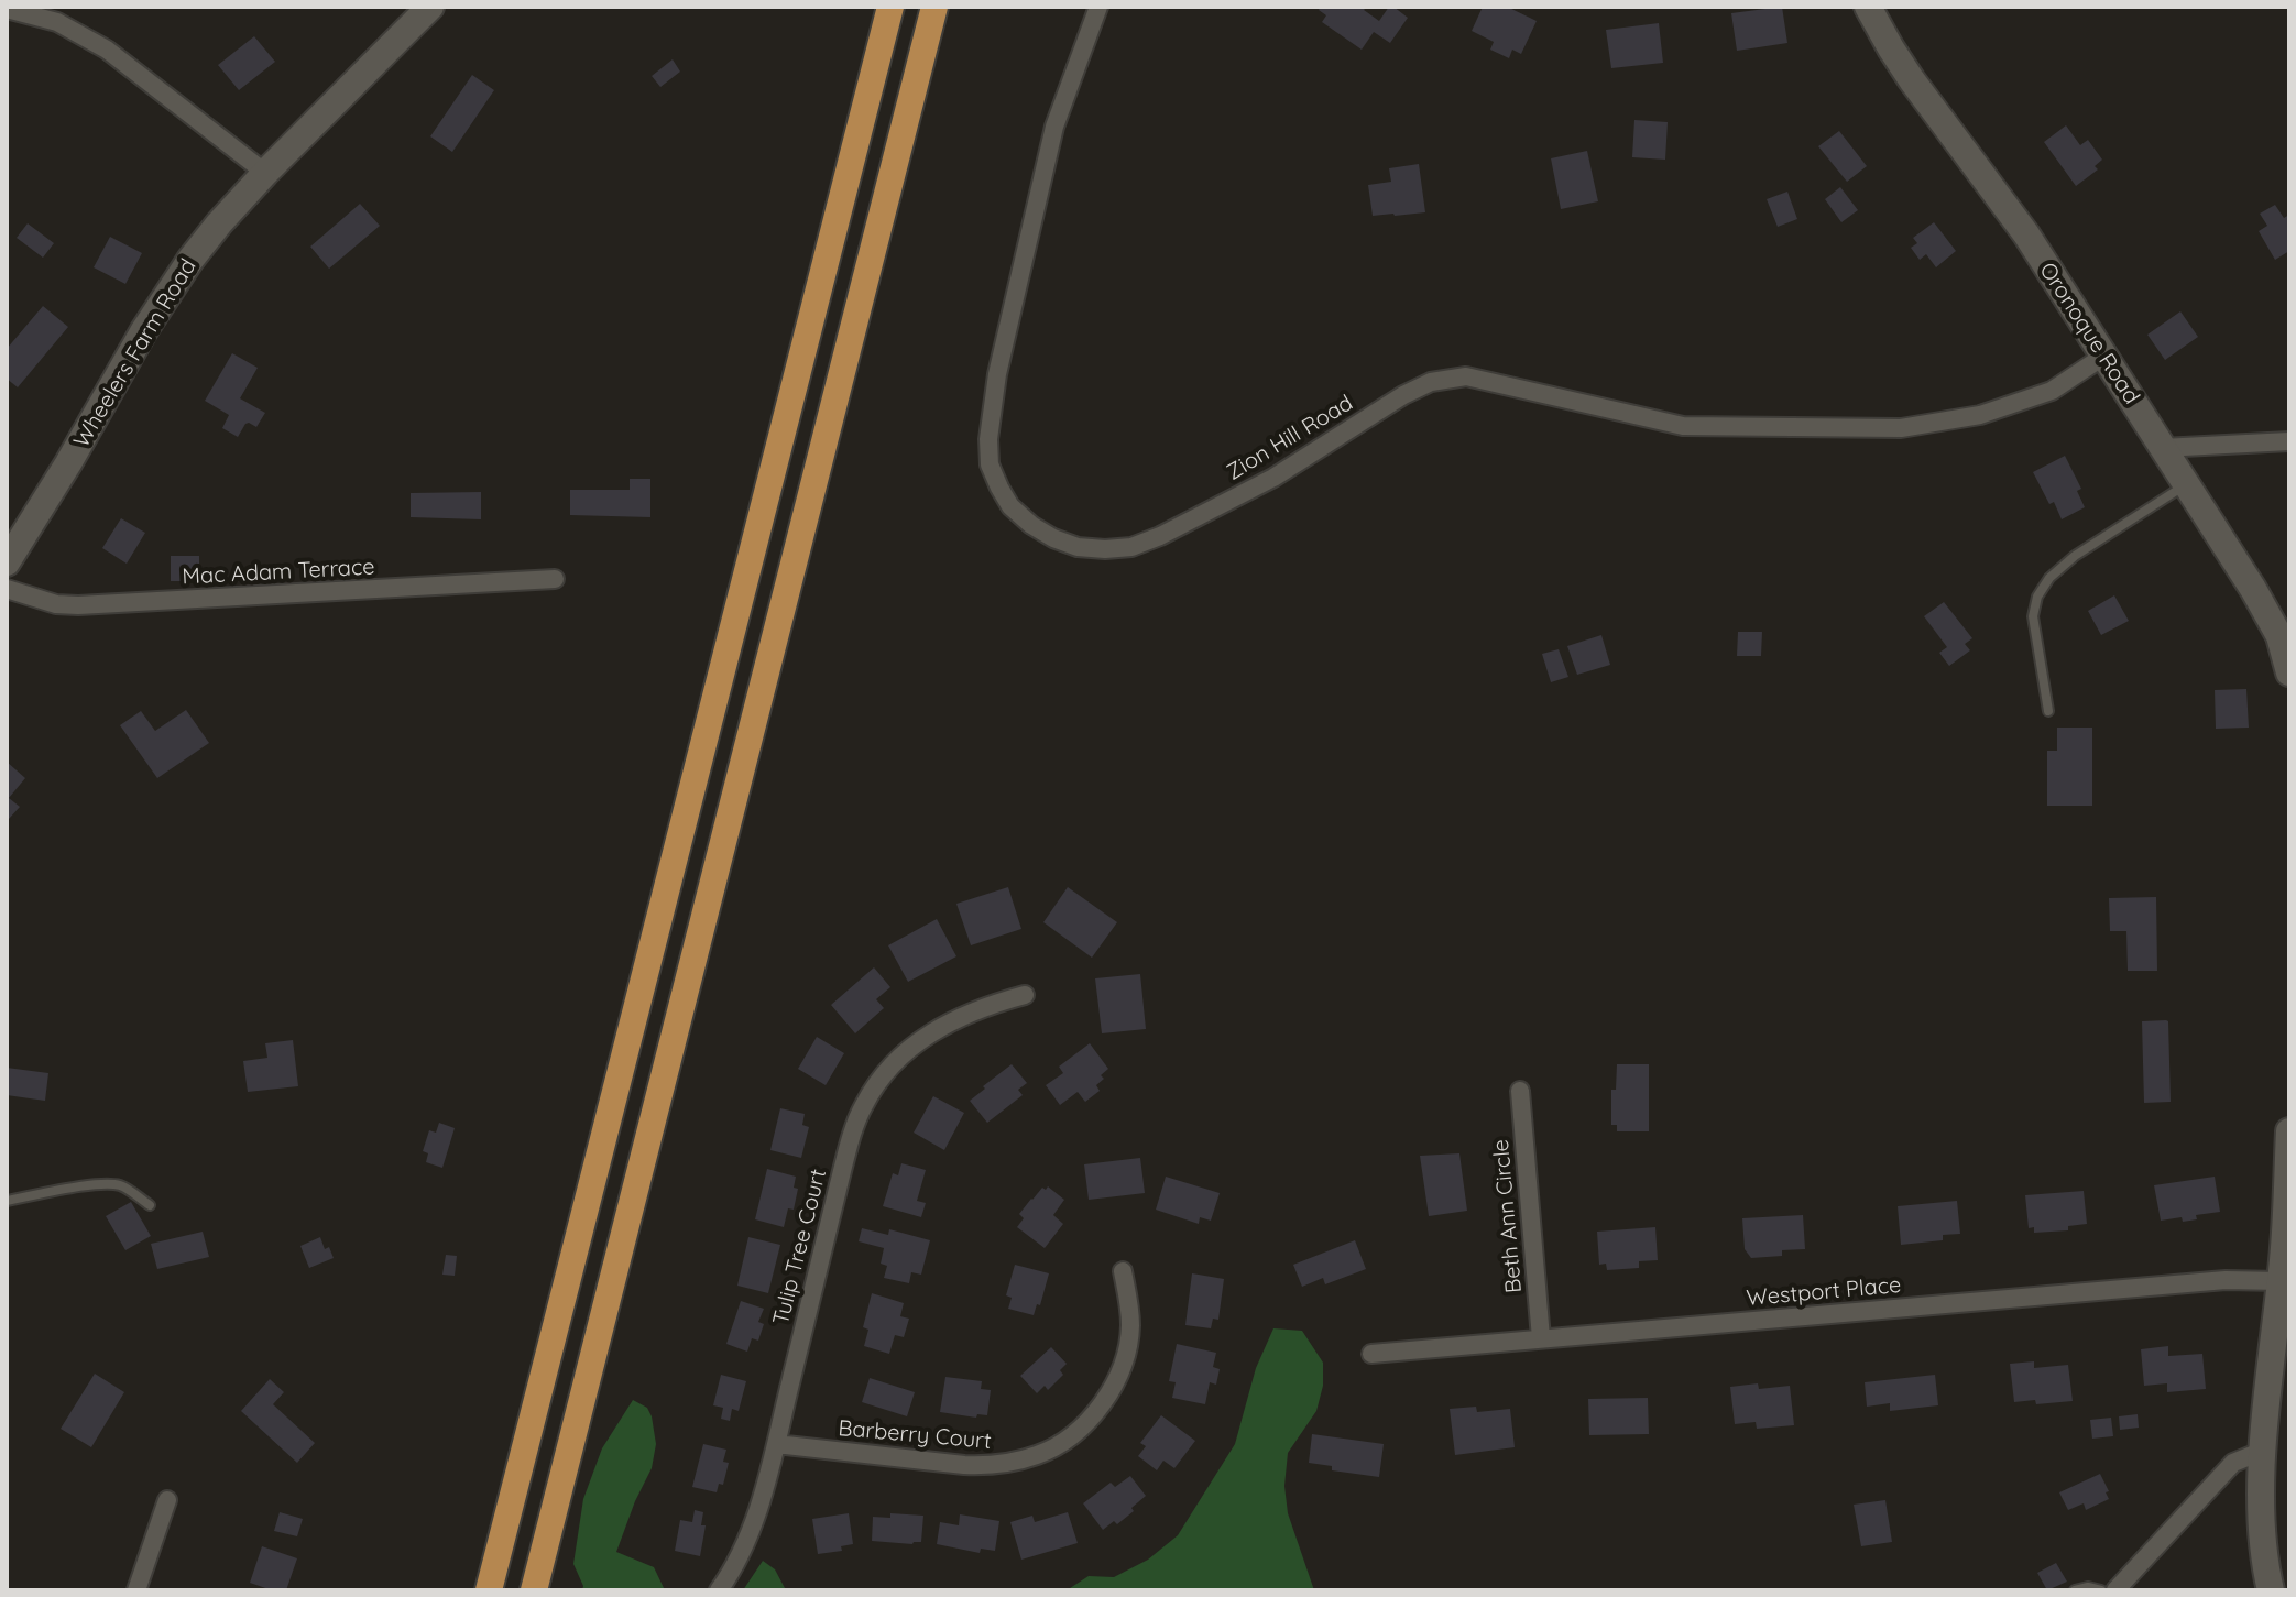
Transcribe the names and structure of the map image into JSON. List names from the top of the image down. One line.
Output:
{"streets":{"street":["Oronoque Road","Wheelers Farm Road","Zion Hill Road","Mac Adam Terrace","Beth Ann Circle","Tulip Tree Court","Westport Place","Barberry Court"]},"crossings":[["Oronoque Road","Zion Hill Road"],["Beth Ann Circle","Westport Place"],["Tulip Tree Court","Barberry Court"]]}
